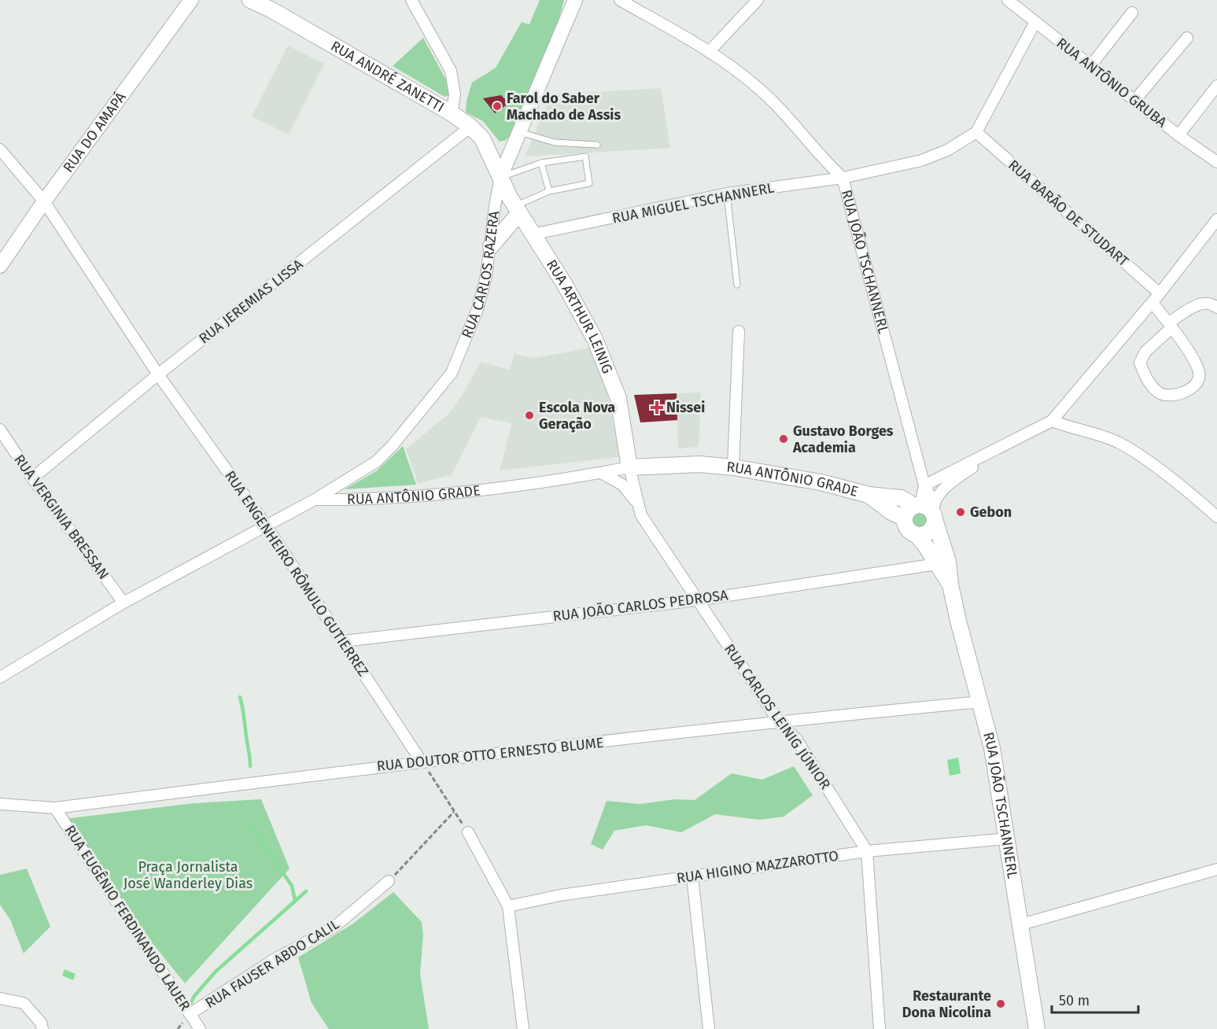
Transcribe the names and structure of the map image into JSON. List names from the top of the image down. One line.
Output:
{"streets":{"main road":["RUA ANDRÉ ZANETTI","RUA JOÃO TSCHANNERL","RUA ARTHUR LEINIG","RUA ANTÔNIO GRADE"],"street":["RUA ANTÔNIO GRUBA","RUA DO AMAPÁ","RUA MIGUEL TSCHANNERL","RUA BARÃO DE STUDART","RUA CARLOS RAZERA","RUA JEREMIAS LISSA","RUA VERGINIA BRESSAN","RUA ENGENHEIRO RÔMULO GUTIERREZ","RUA JOÃO CARLOS PEDROSA","RUA CARLOS LEINIG JÚNIOR","RUA DOUTOR OTTO ERNESTO BLUME","RUA HIGINO MAZZAROTTO","RUA EUGÊNIO FERDINANDO LAUER","RUA FAUSER ABDO CALIL"]},"crossings":[["RUA ANDRÉ ZANETTI","RUA CARLOS RAZERA"],["RUA ANDRÉ ZANETTI","RUA JEREMIAS LISSA"],["RUA ANDRÉ ZANETTI","RUA ARTHUR LEINIG"],["RUA ANTÔNIO GRUBA","RUA MIGUEL TSCHANNERL"],["RUA DO AMAPÁ","RUA ENGENHEIRO RÔMULO GUTIERREZ"],["RUA MIGUEL TSCHANNERL","RUA BARÃO DE STUDART"],["RUA MIGUEL TSCHANNERL","RUA JOÃO TSCHANNERL"],["RUA MIGUEL TSCHANNERL","RUA ARTHUR LEINIG"],["RUA JOÃO TSCHANNERL","RUA ANTÔNIO GRADE"],["RUA JOÃO TSCHANNERL","RUA JOÃO CARLOS PEDROSA"],["RUA JOÃO TSCHANNERL","RUA DOUTOR OTTO ERNESTO BLUME"],["RUA JOÃO TSCHANNERL","RUA HIGINO MAZZAROTTO"],["RUA CARLOS RAZERA","RUA ARTHUR LEINIG"],["RUA CARLOS RAZERA","RUA ANTÔNIO GRADE"],["RUA JEREMIAS LISSA","RUA VERGINIA BRESSAN"],["RUA JEREMIAS LISSA","RUA ENGENHEIRO RÔMULO GUTIERREZ"],["RUA ARTHUR LEINIG","RUA ANTÔNIO GRADE"],["RUA ARTHUR LEINIG","RUA CARLOS LEINIG JÚNIOR"],["RUA ANTÔNIO GRADE","RUA VERGINIA BRESSAN"],["RUA ANTÔNIO GRADE","RUA ENGENHEIRO RÔMULO GUTIERREZ"],["RUA ANTÔNIO GRADE","RUA CARLOS LEINIG JÚNIOR"],["RUA ENGENHEIRO RÔMULO GUTIERREZ","RUA JOÃO CARLOS PEDROSA"],["RUA ENGENHEIRO RÔMULO GUTIERREZ","RUA DOUTOR OTTO ERNESTO BLUME"],["RUA JOÃO CARLOS PEDROSA","RUA CARLOS LEINIG JÚNIOR"],["RUA CARLOS LEINIG JÚNIOR","RUA DOUTOR OTTO ERNESTO BLUME"],["RUA CARLOS LEINIG JÚNIOR","RUA HIGINO MAZZAROTTO"],["RUA DOUTOR OTTO ERNESTO BLUME","RUA EUGÊNIO FERDINANDO LAUER"],["RUA EUGÊNIO FERDINANDO LAUER","RUA FAUSER ABDO CALIL"]],"parks":["Praça Jornalista José Wanderley Dias"],"places":{"other":["Farol do Saber Machado de Assis","Escola Nova Geração","Gustavo Borges Academia","Gebon","Restaurante Dona Nicolina"],"health":["Nissei"]},"scale_bar":"50 m"}
